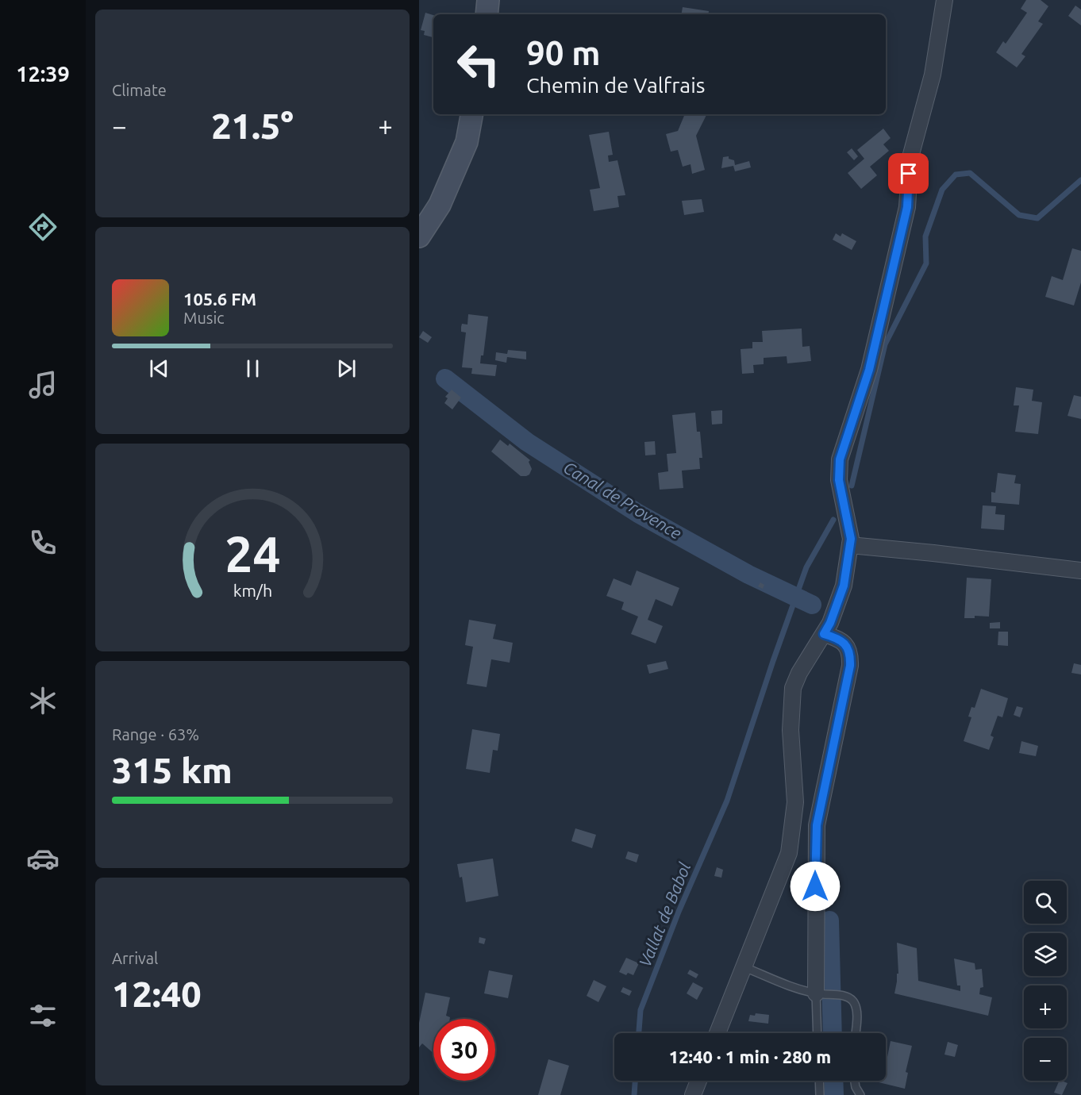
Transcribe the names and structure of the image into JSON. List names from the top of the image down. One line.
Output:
{"water":["Canal de Provence","Vallat de Babol"],"page":{"tabs":"12:39","tile":["Climate",["Range · 63%","315 km"],["Arrival","12:40"]],"turn":["90 m","Chemin de Valfrais"],"heat":["−","21.5°","+"],"song":["105.6 FM","Music"],"map_buttons":["+","−"],"limit":"30","trip":"12:40 · 1 min · 280 m","gauge":["24","km/h"]}}
